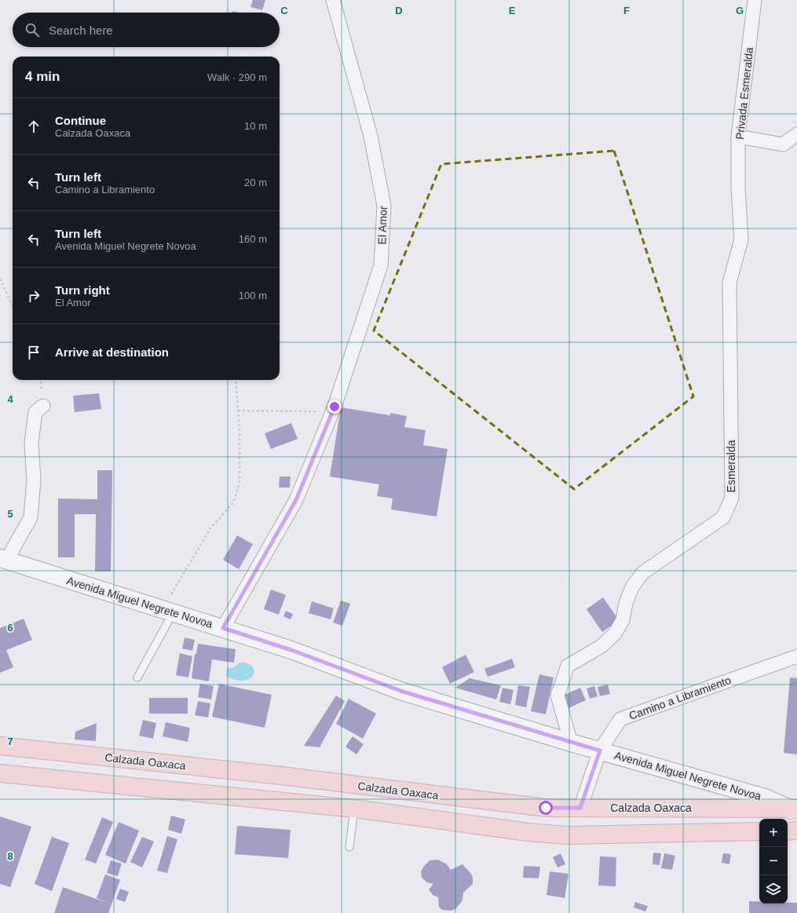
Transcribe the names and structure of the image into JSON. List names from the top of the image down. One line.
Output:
{"streets":{"main road":["Avenida Miguel Negrete Novoa","Calzada Oaxaca"],"street":["Privada Esmeralda","El Amor","Esmeralda","Camino a Libramiento"]},"crossings":[["Privada Esmeralda","Esmeralda"],["El Amor","Avenida Miguel Negrete Novoa"],["Esmeralda","Avenida Miguel Negrete Novoa"],["Avenida Miguel Negrete Novoa","Camino a Libramiento"],["Avenida Miguel Negrete Novoa","Calzada Oaxaca"],["Camino a Libramiento","Calzada Oaxaca"]],"page":{"search":"Search here","heading":["4 min","Walk · 290 m"],"list":[["Continue","Calzada Oaxaca","10 m"],["Turn left","Camino a Libramiento","20 m"],["Turn left","Avenida Miguel Negrete Novoa","160 m"],["Turn right","El Amor","100 m"],"Arrive at destination"],"map_buttons":["+","−"]},"grid":{"columns":["C","D","E","F","G"],"rows":["4","5","6","7","8"]}}
